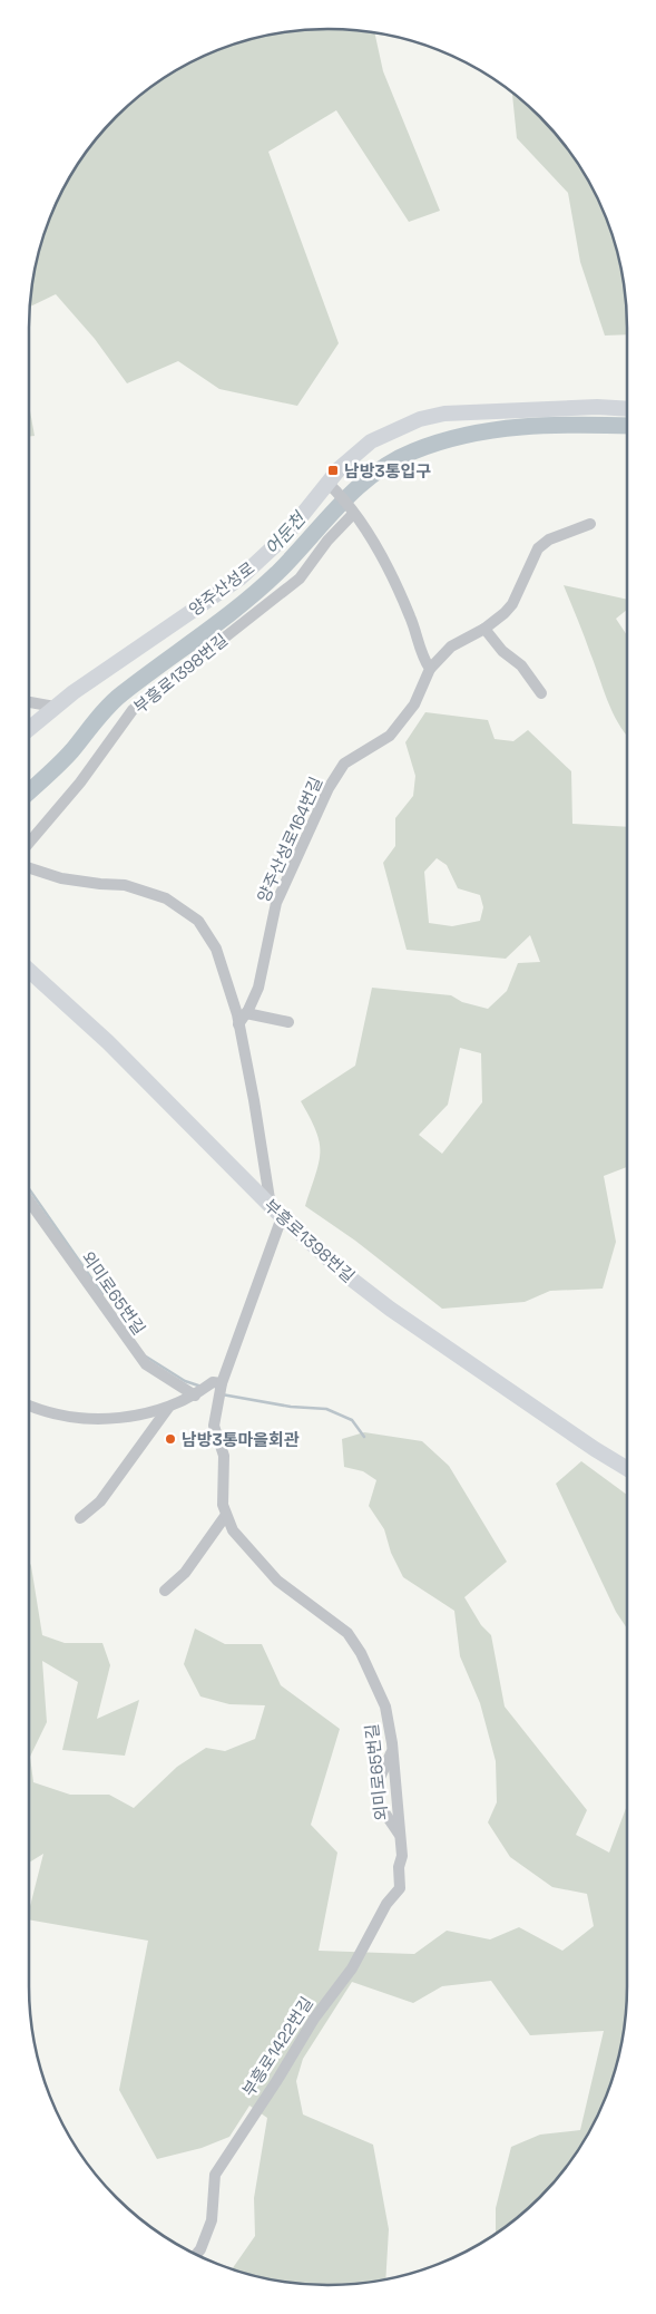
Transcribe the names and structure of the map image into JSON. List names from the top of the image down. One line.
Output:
{"streets":{"street":["양주산성로","부흥로1398번길","양주산성로164번길","외미로65번길","부흥로1422번길"]},"crossings":[["부흥로1398번길","외미로65번길"],["외미로65번길","부흥로1422번길"]],"water":["어둔천"],"places":{"transit":["남방3통입구"],"other":["남방3통마을회관"]}}
